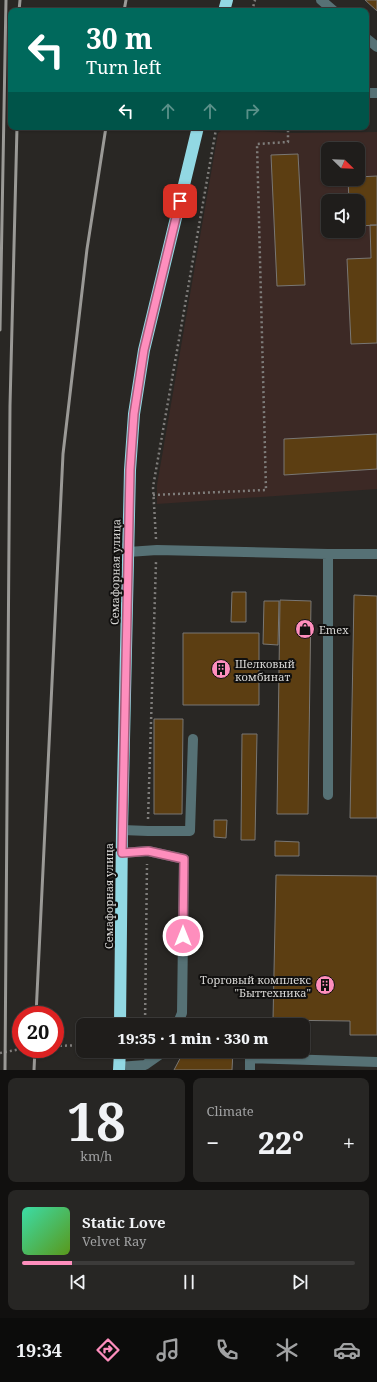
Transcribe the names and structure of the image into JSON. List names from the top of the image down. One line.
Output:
{"streets":{"highway":["Семафорная улица"]},"places":{"shop":["Emex"],"building":["Шелковый комбинат","Торговый комплекс \"Быттехника\""]},"north":"bottom right","page":{"turn":["30 m","Turn left"],"limit":"20","trip":"19:35 · 1 min · 330 m","tile":[["18","km/h"],"Climate"],"heat":["−","22°","+"],"song":["Static Love","Velvet Ray"],"tabs":"19:34"}}
